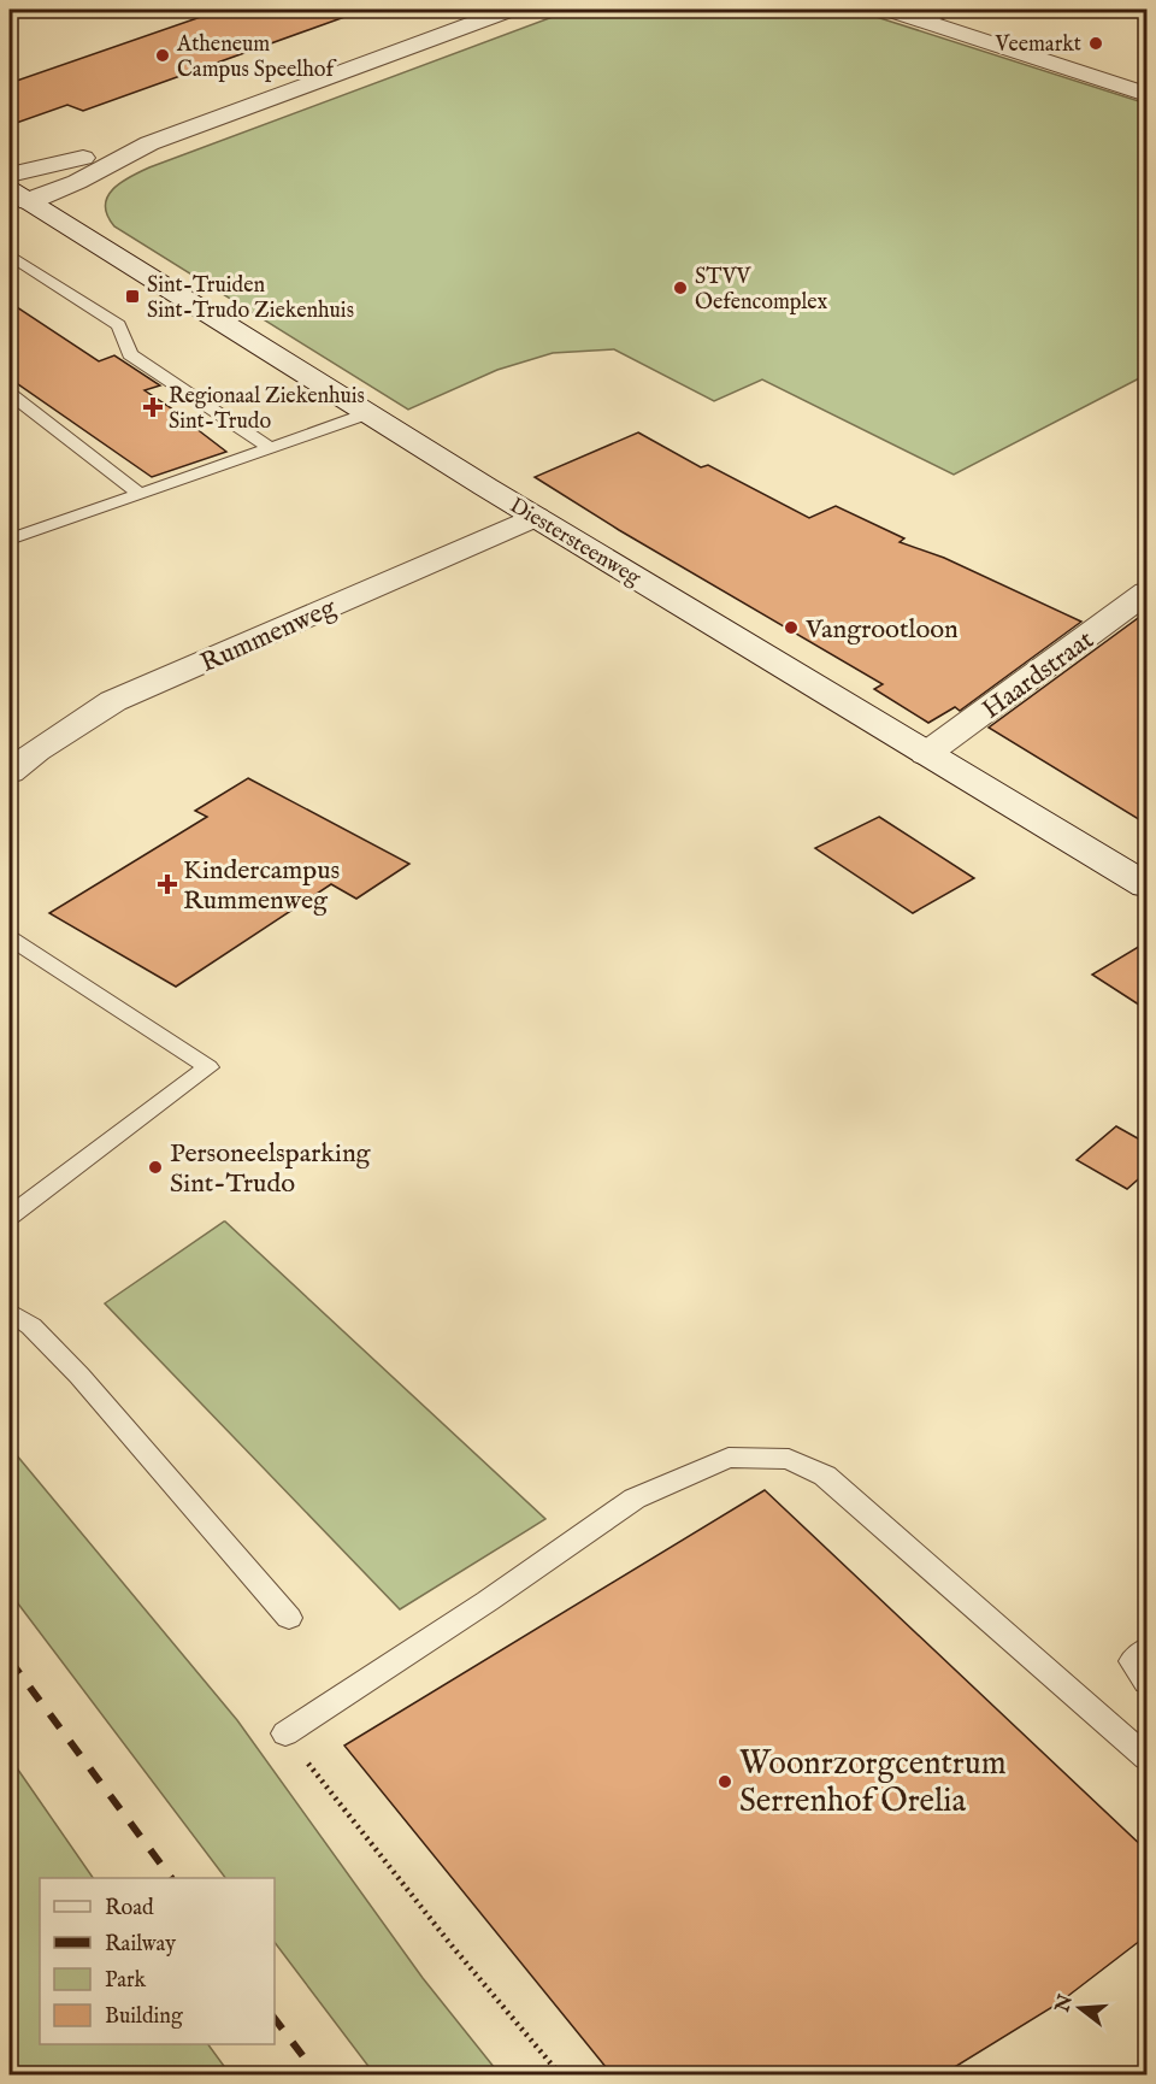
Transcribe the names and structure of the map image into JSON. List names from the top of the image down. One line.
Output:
{"streets":{"street":["Diestersteenweg","Rummenweg","Haardstraat"]},"crossings":[["Diestersteenweg","Rummenweg"],["Diestersteenweg","Haardstraat"]],"places":{"other":["Veemarkt","Atheneum Campus Speelhof","STVV Oefencomplex","Vangrootloon","Personeelsparking Sint-Trudo","Woonrzorgcentrum Serrenhof Orelia"],"transit":["Sint-Truiden Sint-Trudo Ziekenhuis"],"health":["Regionaal Ziekenhuis Sint-Trudo","Kindercampus Rummenweg"]},"legend":["Road","Railway","Park","Building"],"north":"left"}
